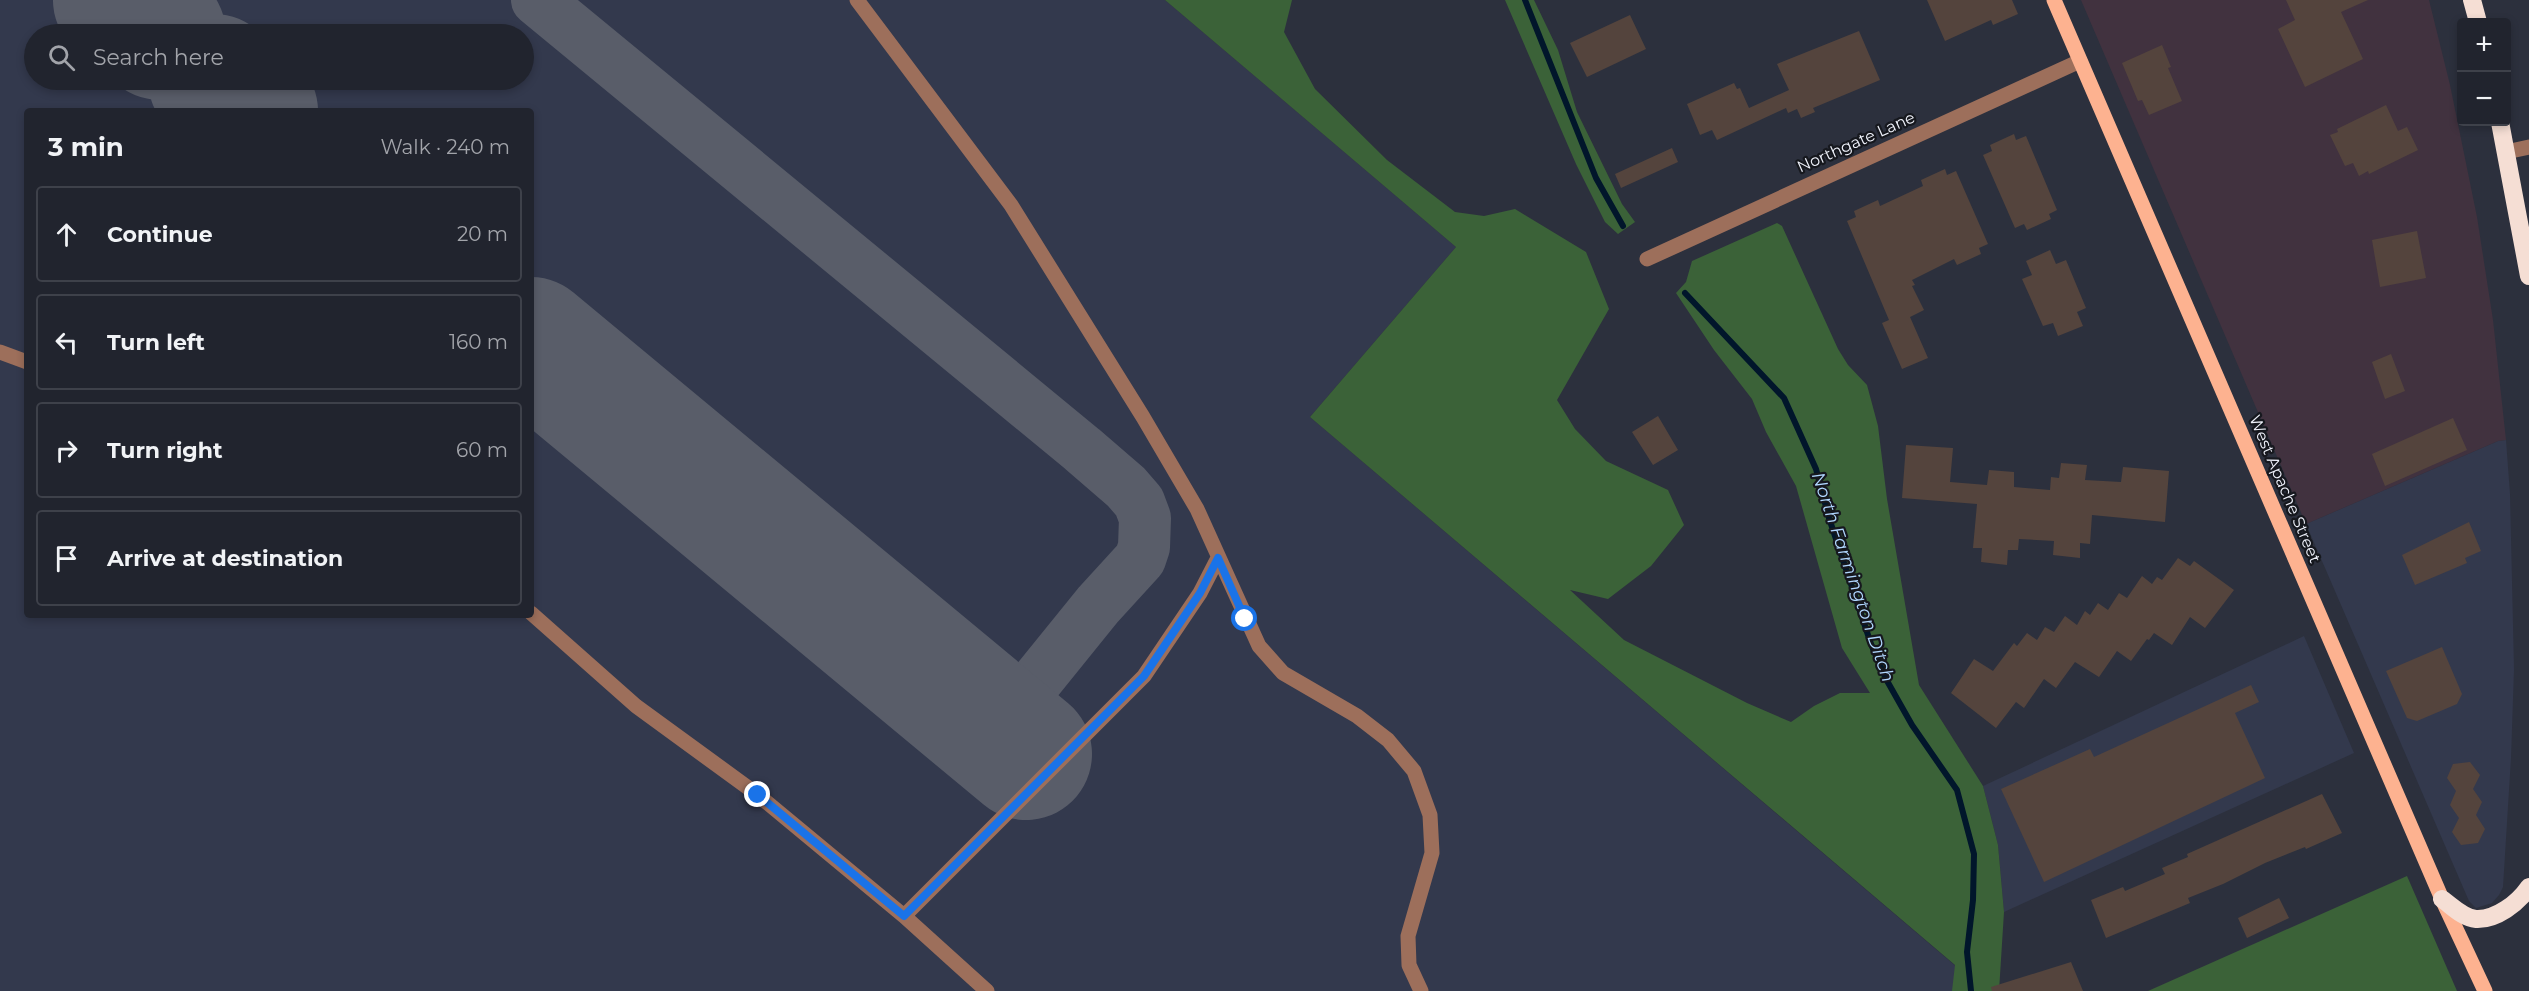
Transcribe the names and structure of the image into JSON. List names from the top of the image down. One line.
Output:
{"streets":{"main road":["West Apache Street"],"street":["Northgate Lane"]},"crossings":[["Northgate Lane","West Apache Street"]],"water":["North Farmington Ditch"],"page":{"map_buttons":["+","−"],"search":"Search here","heading":["3 min","Walk · 240 m"],"list":[["Continue","20 m"],["Turn left","160 m"],["Turn right","60 m"],"Arrive at destination"]}}
